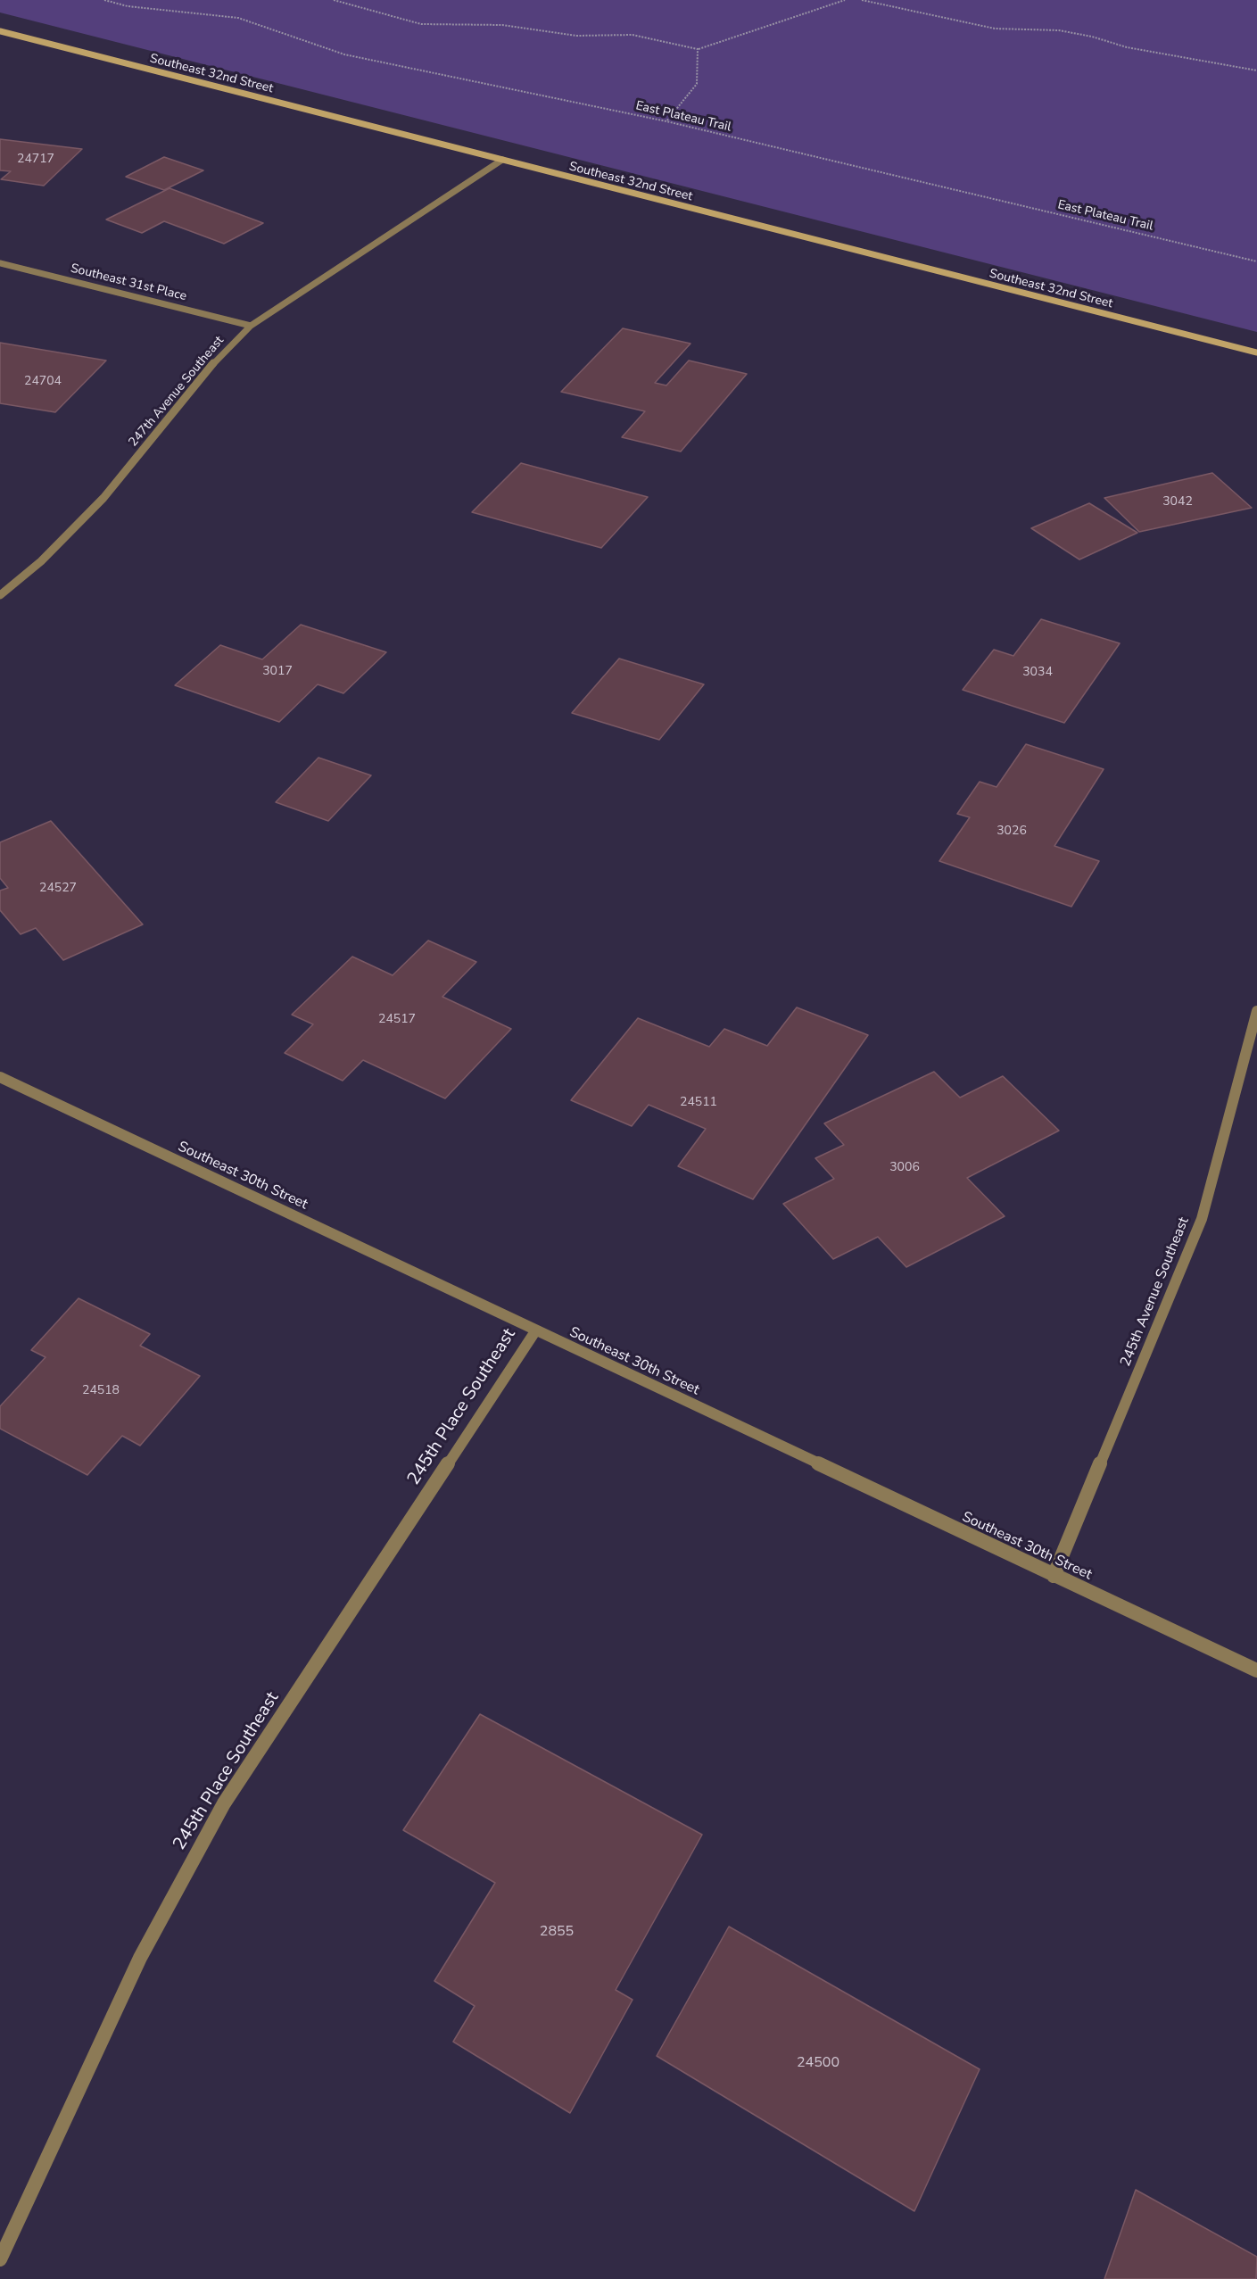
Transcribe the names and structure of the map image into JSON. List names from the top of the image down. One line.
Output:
{"streets":{"street":["Southeast 32nd Street","Southeast 31st Place","247th Avenue Southeast","Southeast 30th Street","245th Avenue Southeast","245th Place Southeast"],"path":["East Plateau Trail"]},"crossings":[["Southeast 32nd Street","247th Avenue Southeast"],["Southeast 31st Place","247th Avenue Southeast"],["Southeast 30th Street","245th Avenue Southeast"],["Southeast 30th Street","245th Place Southeast"]],"house_numbers":["24717","24704","3042","3017","3034","3026","24527","24517","24511","3006","24518","2855","24500"]}
